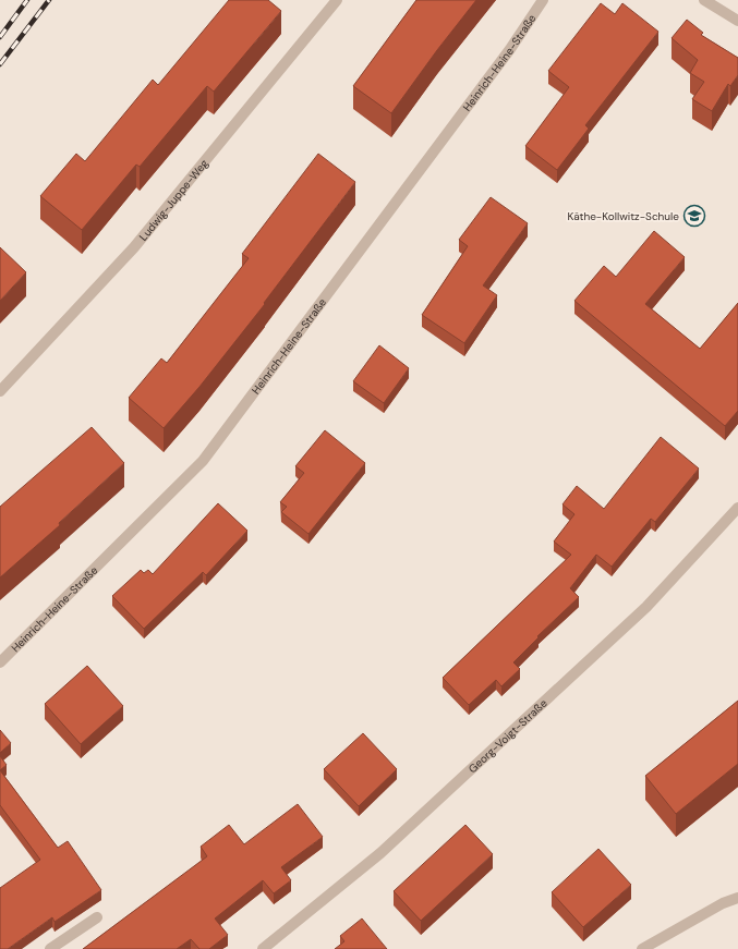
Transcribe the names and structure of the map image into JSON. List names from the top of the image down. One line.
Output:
{"streets":{"street":["Heinrich-Heine-Straße","Ludwig-Juppe-Weg","Georg-Voigt-Straße"]},"places":{"school or university":["Käthe-Kollwitz-Schule"]}}
